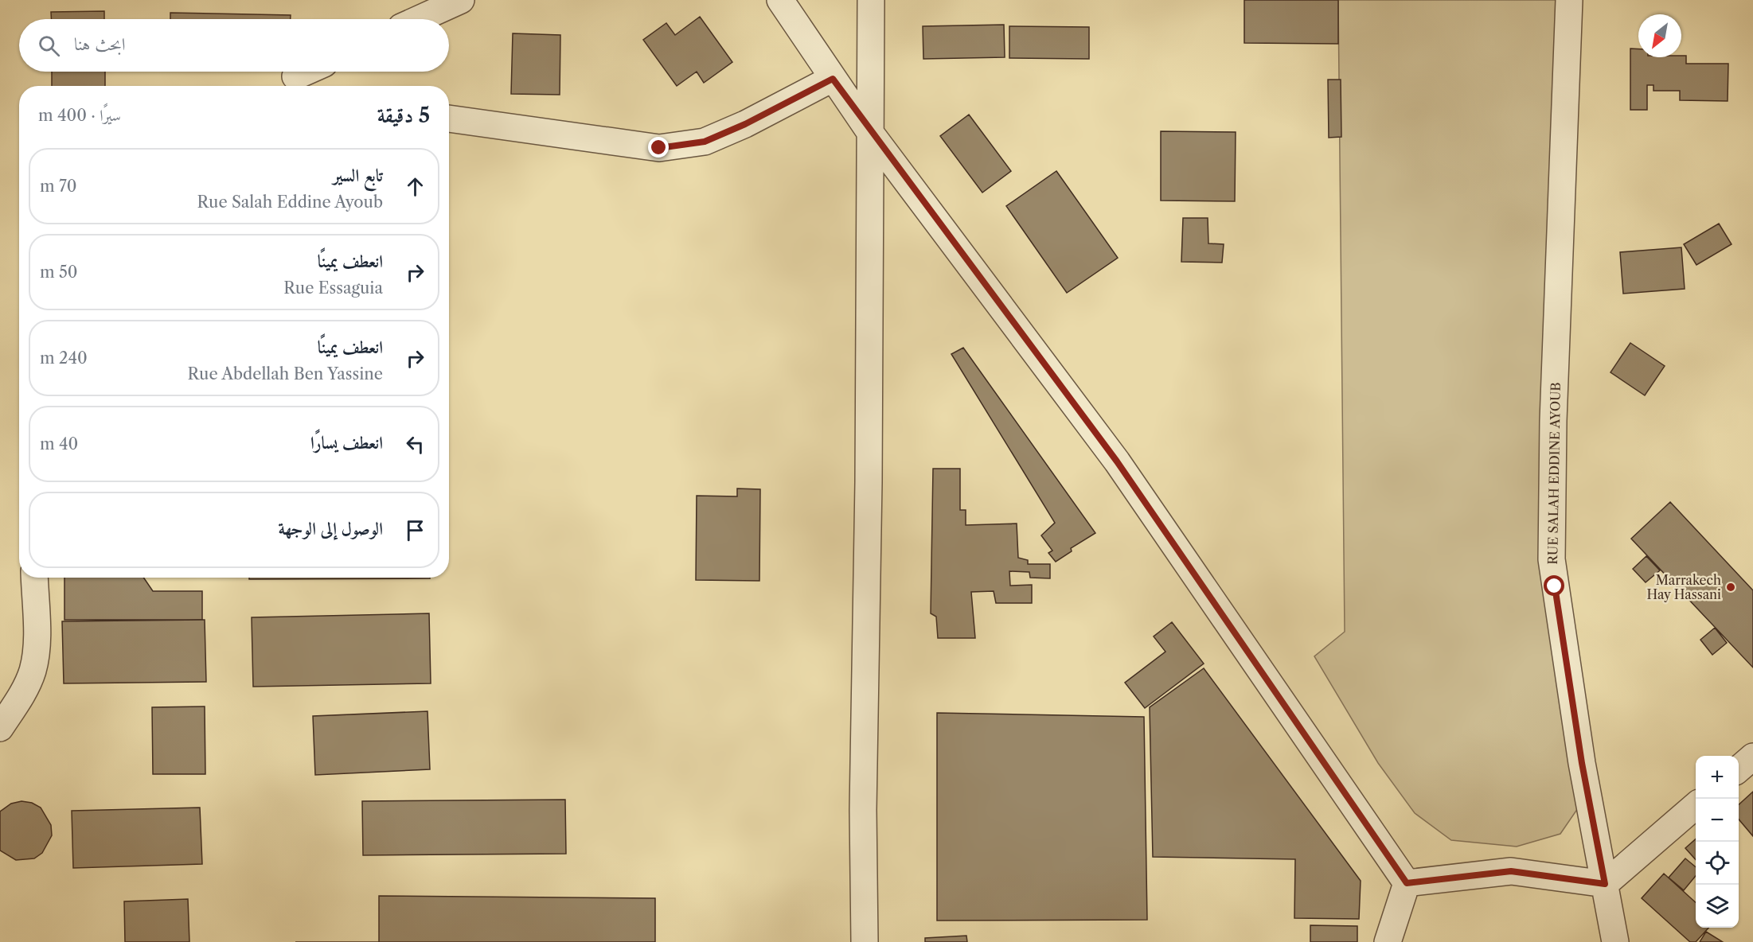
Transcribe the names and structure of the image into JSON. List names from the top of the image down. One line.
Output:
{"streets":{"street":["RUE SALAH EDDINE AYOUB"]},"places":["Marrakech Hay Hassani"],"north":"bottom left","page":{"search":"ابحث هنا","heading":["5 دقيقة","سيرًا · 400 m"],"list":[["تابع السير","Rue Salah Eddine Ayoub","70 m"],["انعطف يمينًا","Rue Essaguia","50 m"],["انعطف يمينًا","Rue Abdellah Ben Yassine","240 m"],["انعطف يسارًا","40 m"],"الوصول إلى الوجهة"],"map_buttons":["+","−"]}}
